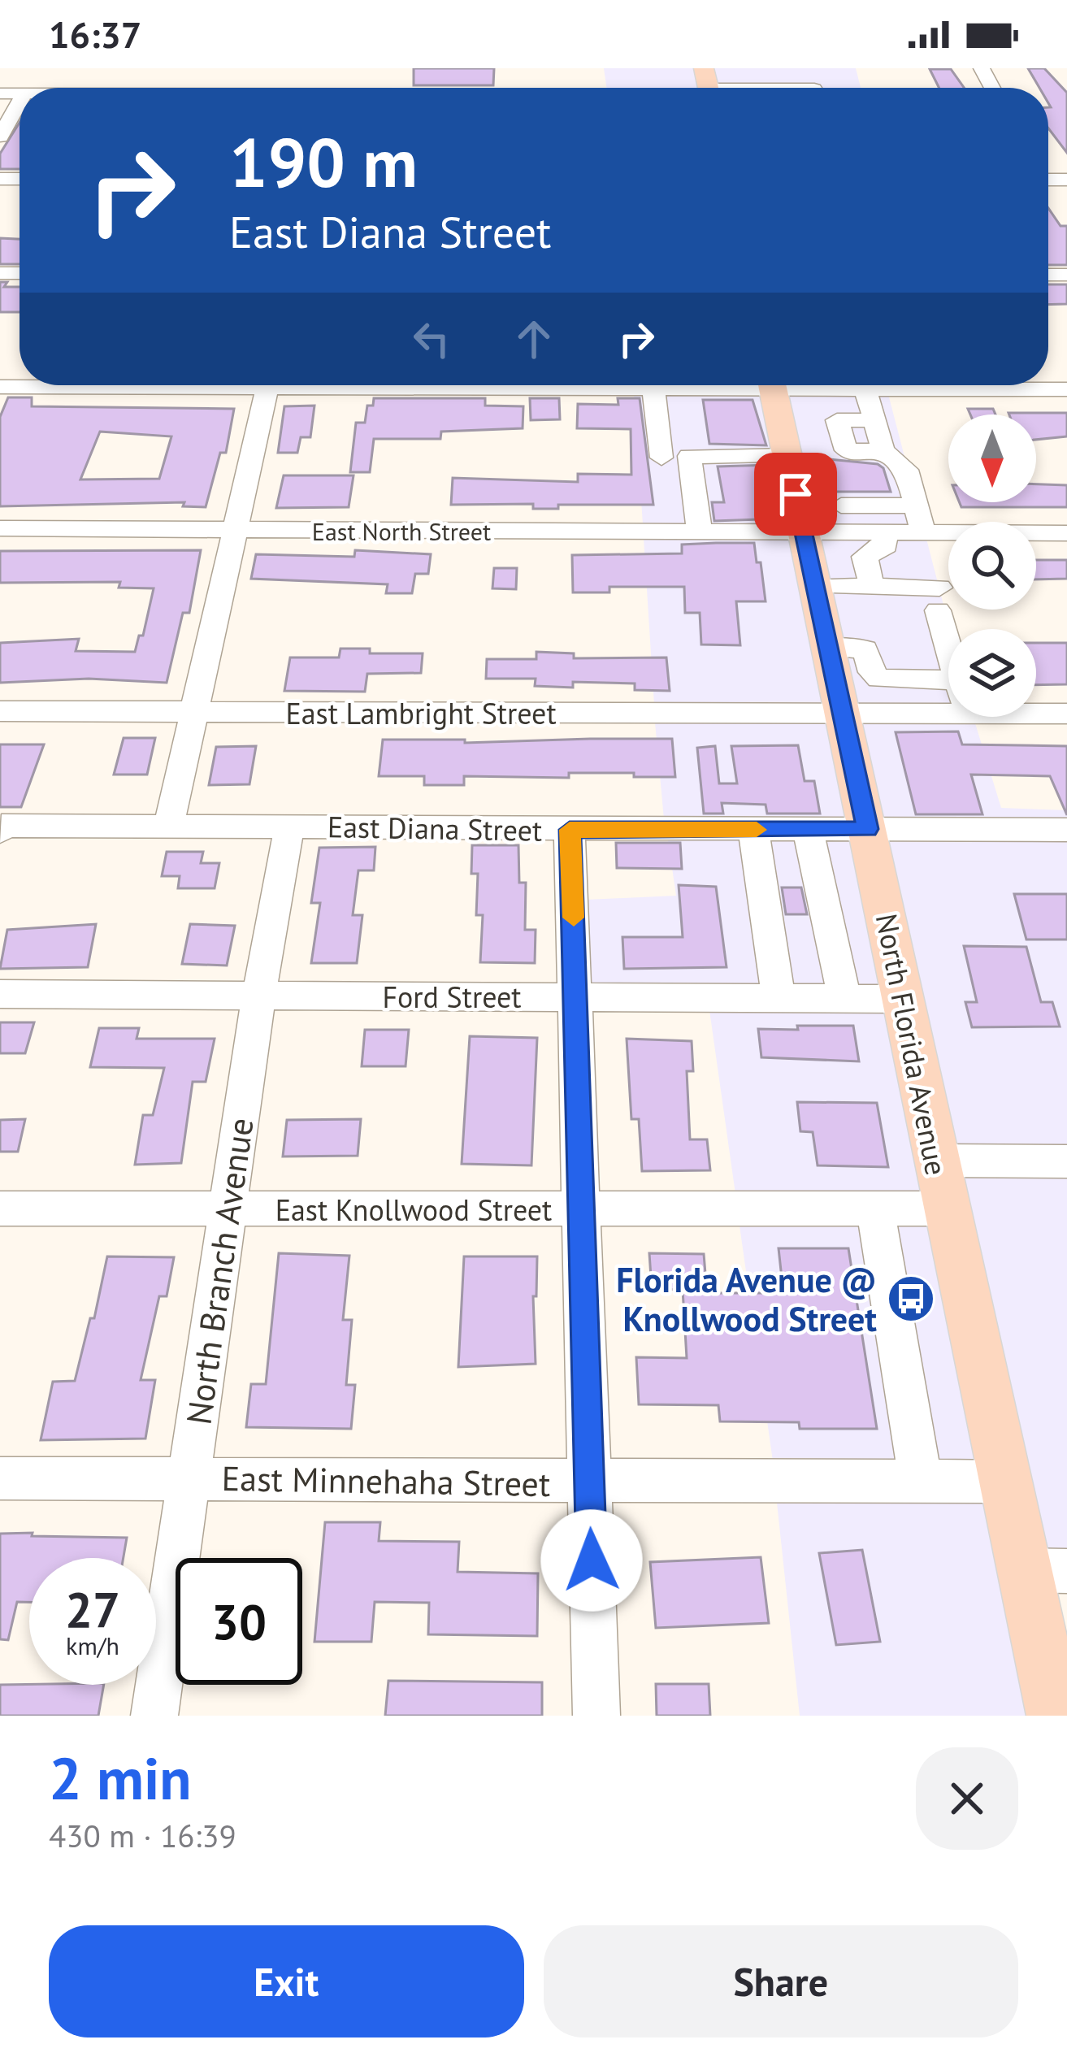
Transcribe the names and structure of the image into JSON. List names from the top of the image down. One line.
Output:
{"streets":{"main road":["North Florida Avenue"],"street":["East North Street","East Lambright Street","East Diana Street","Ford Street","East Knollwood Street","North Branch Avenue","East Minnehaha Street"]},"crossings":[["East North Street","North Florida Avenue"],["East Lambright Street","North Florida Avenue"],["East Diana Street","North Florida Avenue"],["East Diana Street","North Branch Avenue"],["Ford Street","North Florida Avenue"],["Ford Street","North Branch Avenue"],["North Florida Avenue","East Knollwood Street"],["North Florida Avenue","East Minnehaha Street"],["East Knollwood Street","North Branch Avenue"],["North Branch Avenue","East Minnehaha Street"]],"places":{"bus stop":["Florida Avenue @ Knollwood Street"]},"north":"bottom","page":{"status":"16:37","turn":["190 m","East Diana Street"],"speed":"27 km/h","limit":"30","heading":["2 min","430 m · 16:39"],"buttons":["Exit","Share"]}}
